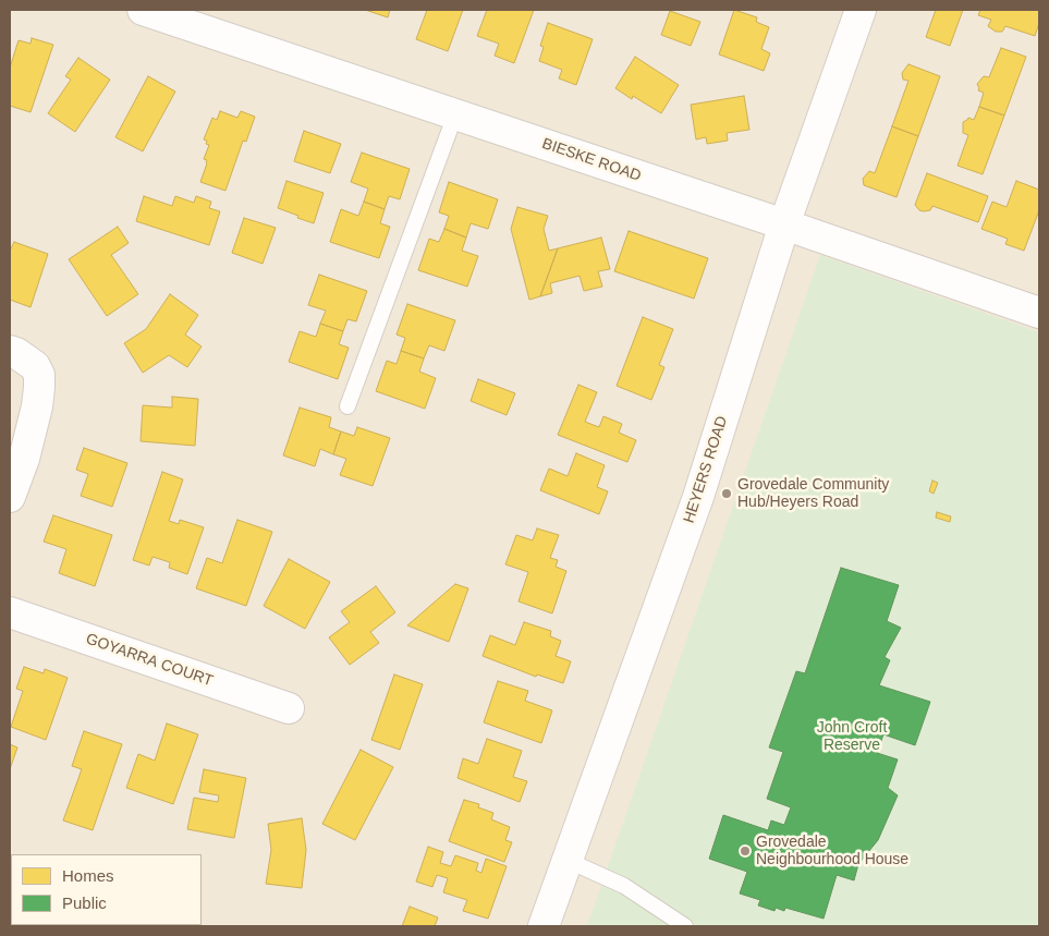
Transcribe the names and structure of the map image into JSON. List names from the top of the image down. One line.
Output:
{"streets":{"street":["BIESKE ROAD","HEYERS ROAD","GOYARRA COURT"]},"crossings":[["BIESKE ROAD","HEYERS ROAD"]],"parks":["John Croft Reserve"],"places":["Grovedale Community Hub/Heyers Road","Grovedale Neighbourhood House"],"legend":["Homes","Public"]}
